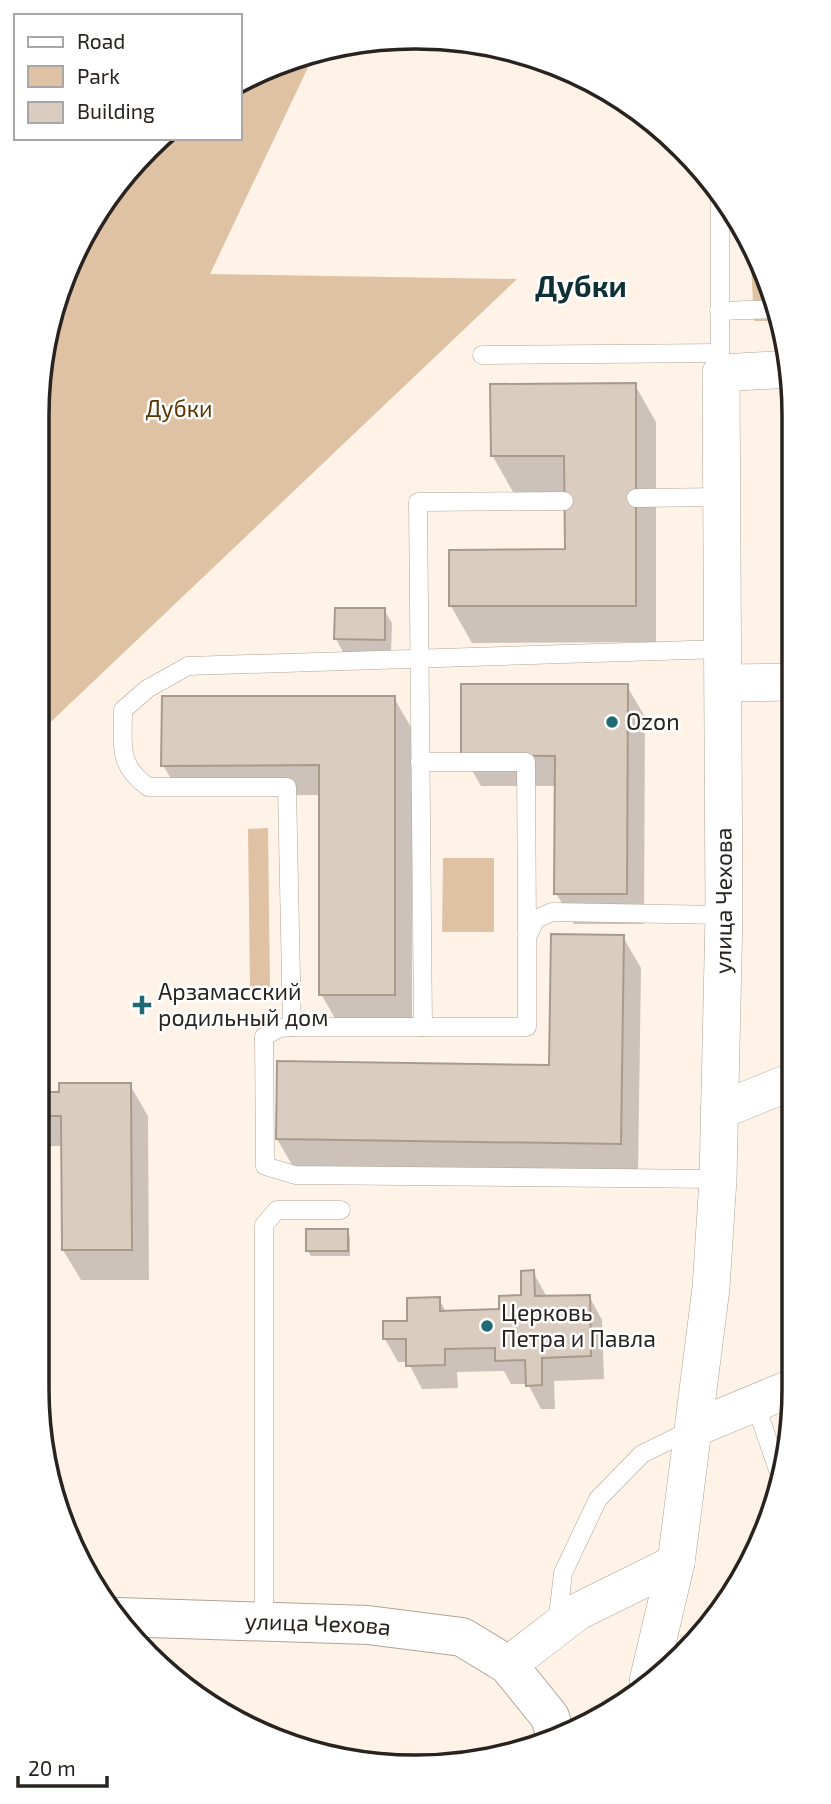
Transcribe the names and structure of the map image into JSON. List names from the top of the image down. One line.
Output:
{"streets":{"street":["улица Чехова"]},"districts":["Дубки"],"parks":["Дубки"],"places":{"other":["Ozon","Церковь Петра и Павла"],"health":["Арзамасский родильный дом"]},"legend":["Road","Park","Building"],"scale_bar":"20 m"}
